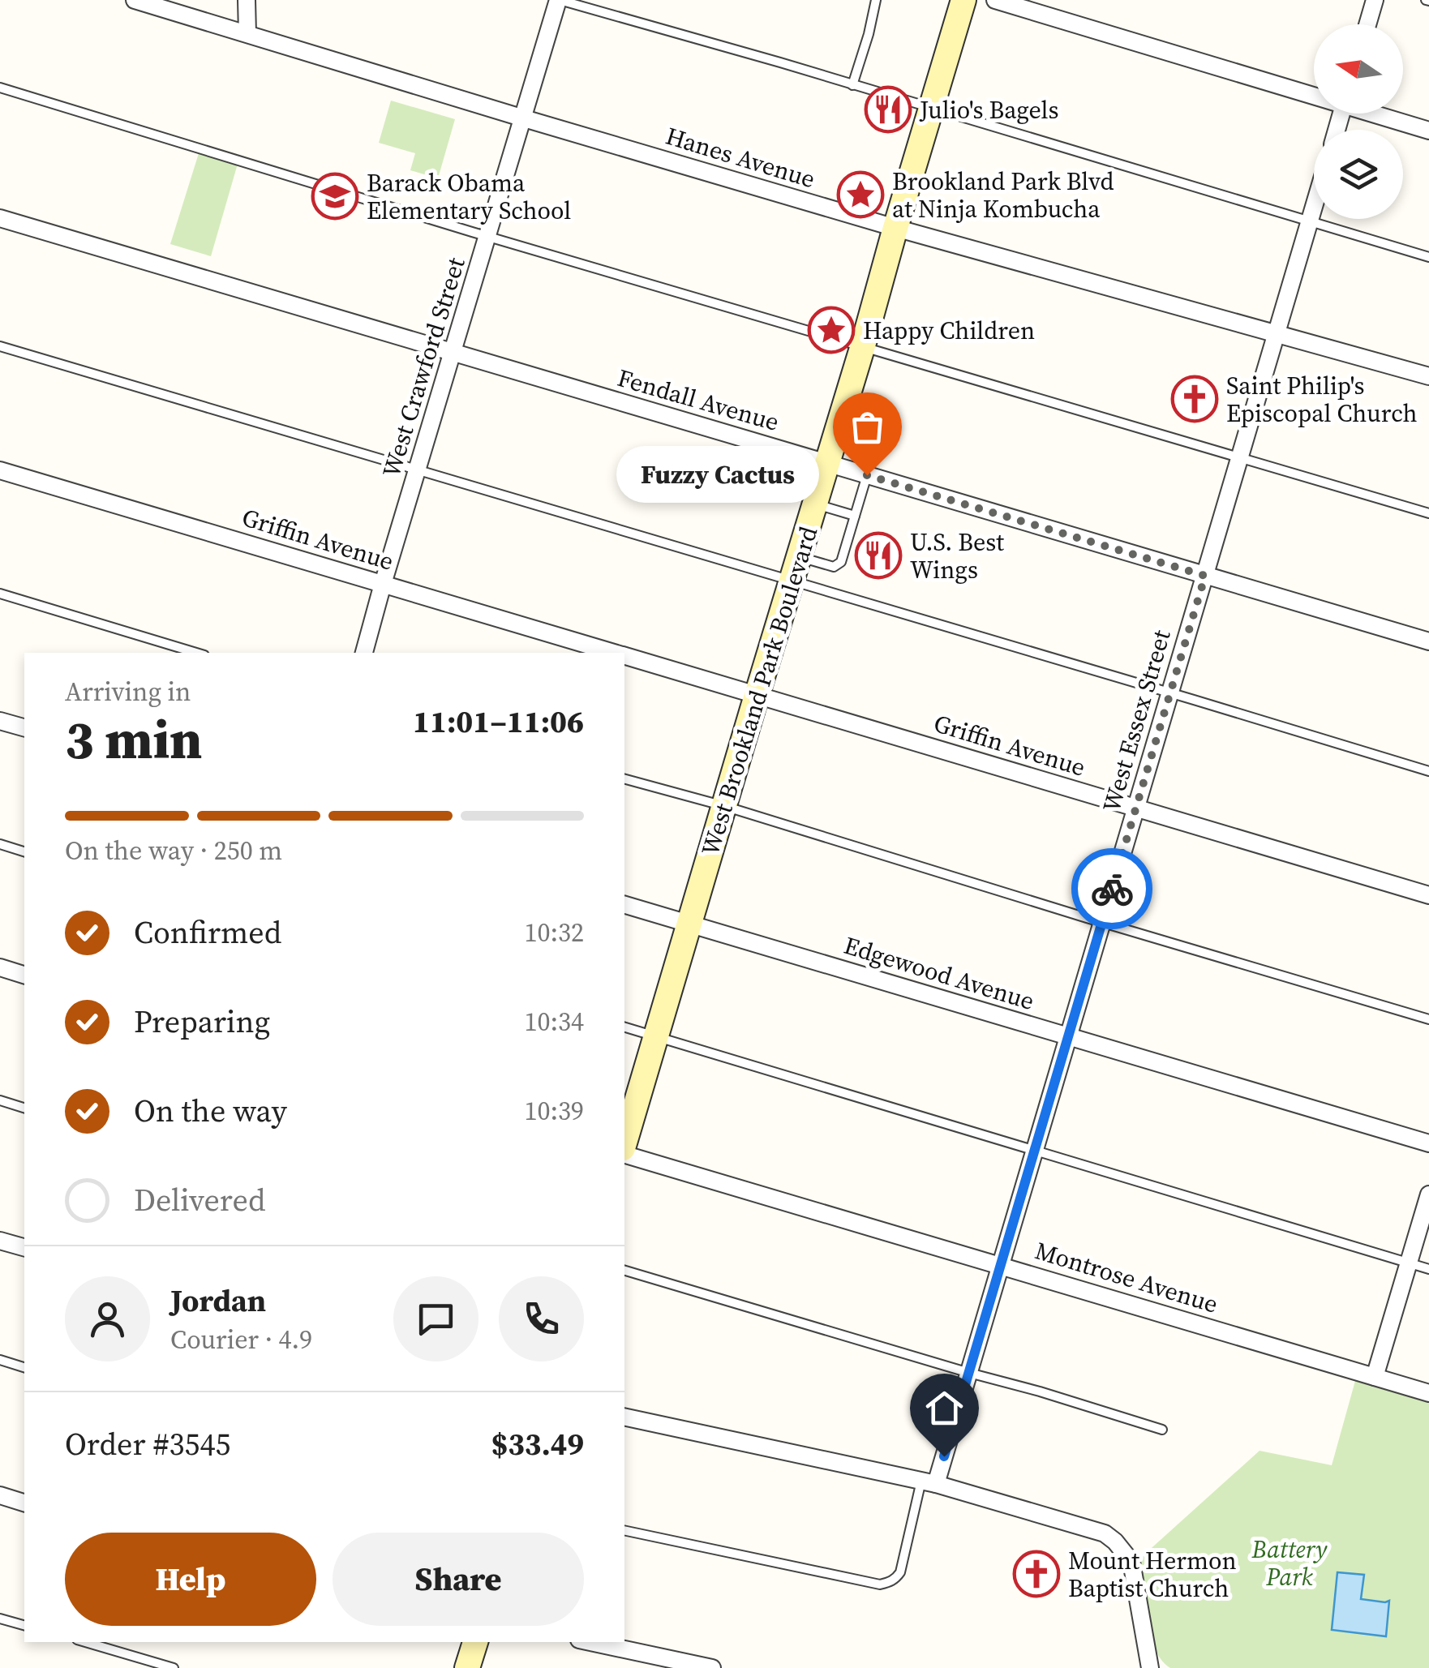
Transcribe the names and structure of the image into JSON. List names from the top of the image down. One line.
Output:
{"streets":{"main road":["West Brookland Park Boulevard"],"street":["Hanes Avenue","West Crawford Street","Fendall Avenue","Griffin Avenue","West Essex Street","Edgewood Avenue","Montrose Avenue"]},"crossings":[["Hanes Avenue","West Crawford Street"],["Hanes Avenue","West Brookland Park Boulevard"],["Hanes Avenue","West Essex Street"],["West Crawford Street","Fendall Avenue"],["West Crawford Street","Griffin Avenue"],["Fendall Avenue","West Brookland Park Boulevard"],["Fendall Avenue","West Essex Street"],["Griffin Avenue","West Brookland Park Boulevard"],["Griffin Avenue","West Essex Street"],["West Brookland Park Boulevard","Edgewood Avenue"],["West Essex Street","Edgewood Avenue"],["West Essex Street","Montrose Avenue"]],"parks":["Battery Park"],"places":{"restaurant":["Julio's Bagels","U.S. Best Wings"],"place":["Brookland Park Blvd at Ninja Kombucha","Happy Children"],"school or university":["Barack Obama Elementary School"],"church":["Saint Philip's Episcopal Church","Mount Hermon Baptist Church"],"other":["Fuzzy Cactus"]},"north":"left","page":{"bubble":"Fuzzy Cactus","heading":["3 min","Arriving in","11:01–11:06"],"panel":["Jordan","Courier · 4.9","Order #3545","$33.49"],"bar":"On the way · 250 m","list":[["Confirmed","10:32"],["Preparing","10:34"],["On the way","10:39"],"Delivered"],"buttons":["Help","Share"]}}
